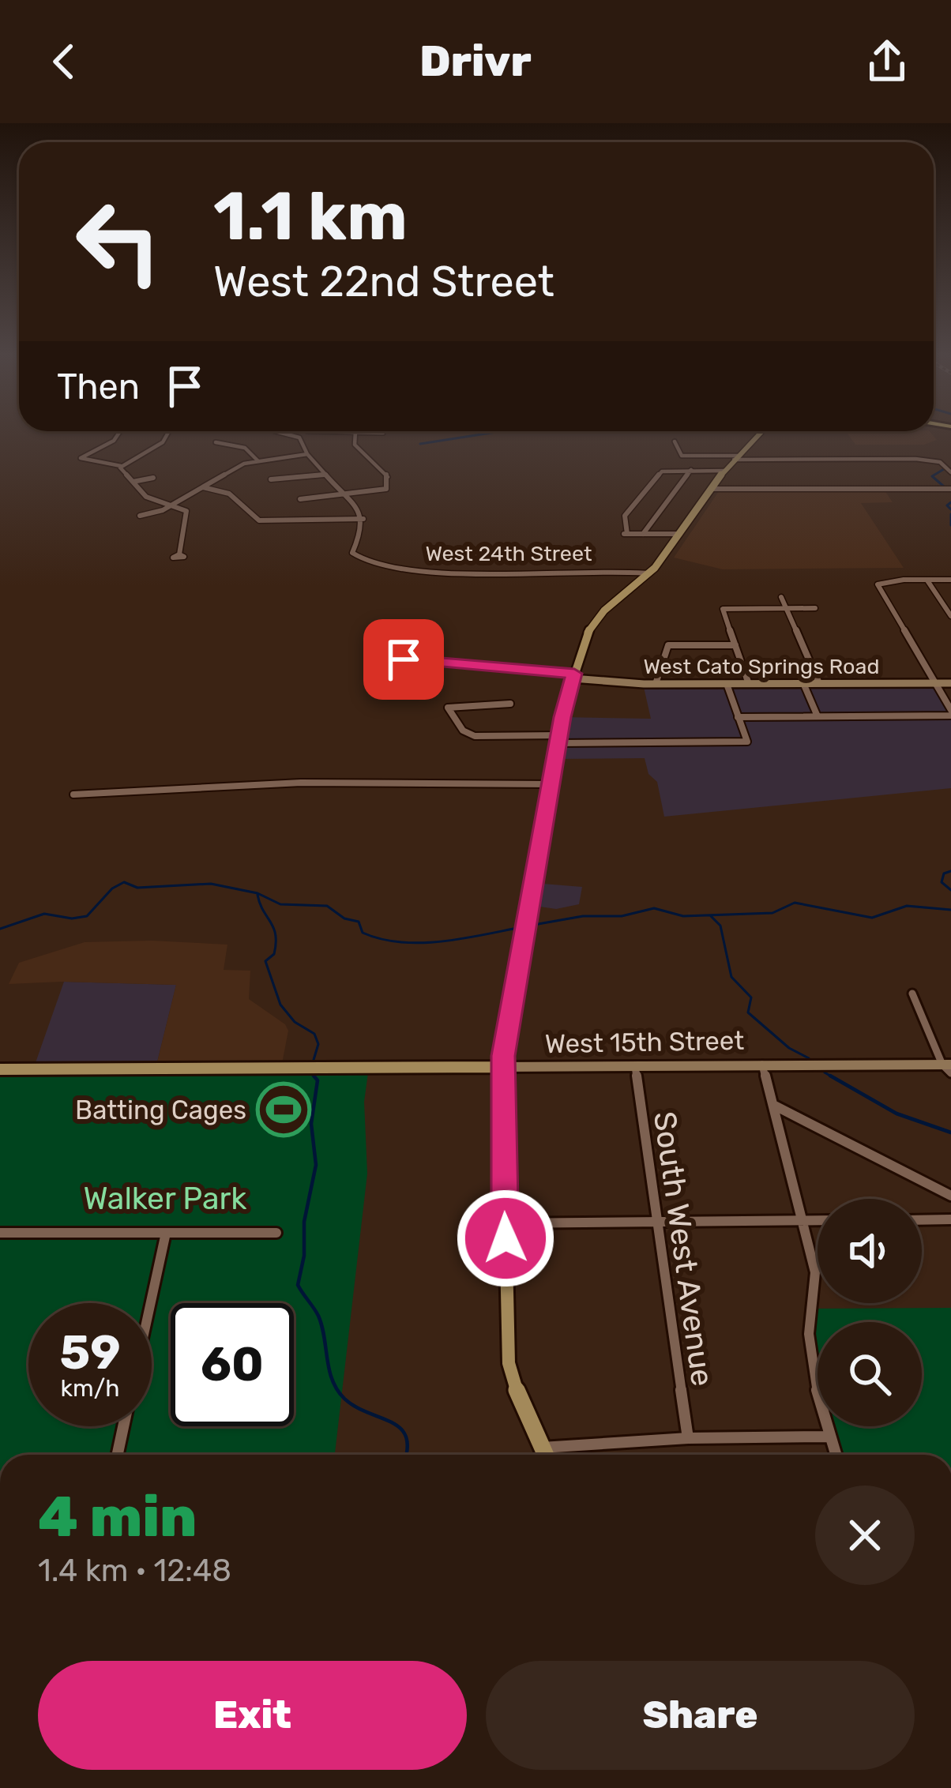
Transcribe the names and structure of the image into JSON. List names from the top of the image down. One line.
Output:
{"streets":{"main road":["West 15th Street"],"street":["West 24th Street","West Cato Springs Road","South West Avenue"]},"crossings":[["West 15th Street","South West Avenue"]],"parks":["Walker Park"],"places":{"sports":["Batting Cages"]},"page":{"header":"Drivr","turn":["1.1 km","West 22nd Street"],"then":"Then","speed":"59 km/h","limit":"60","heading":["4 min","1.4 km · 12:48"],"buttons":["Exit","Share"]}}
